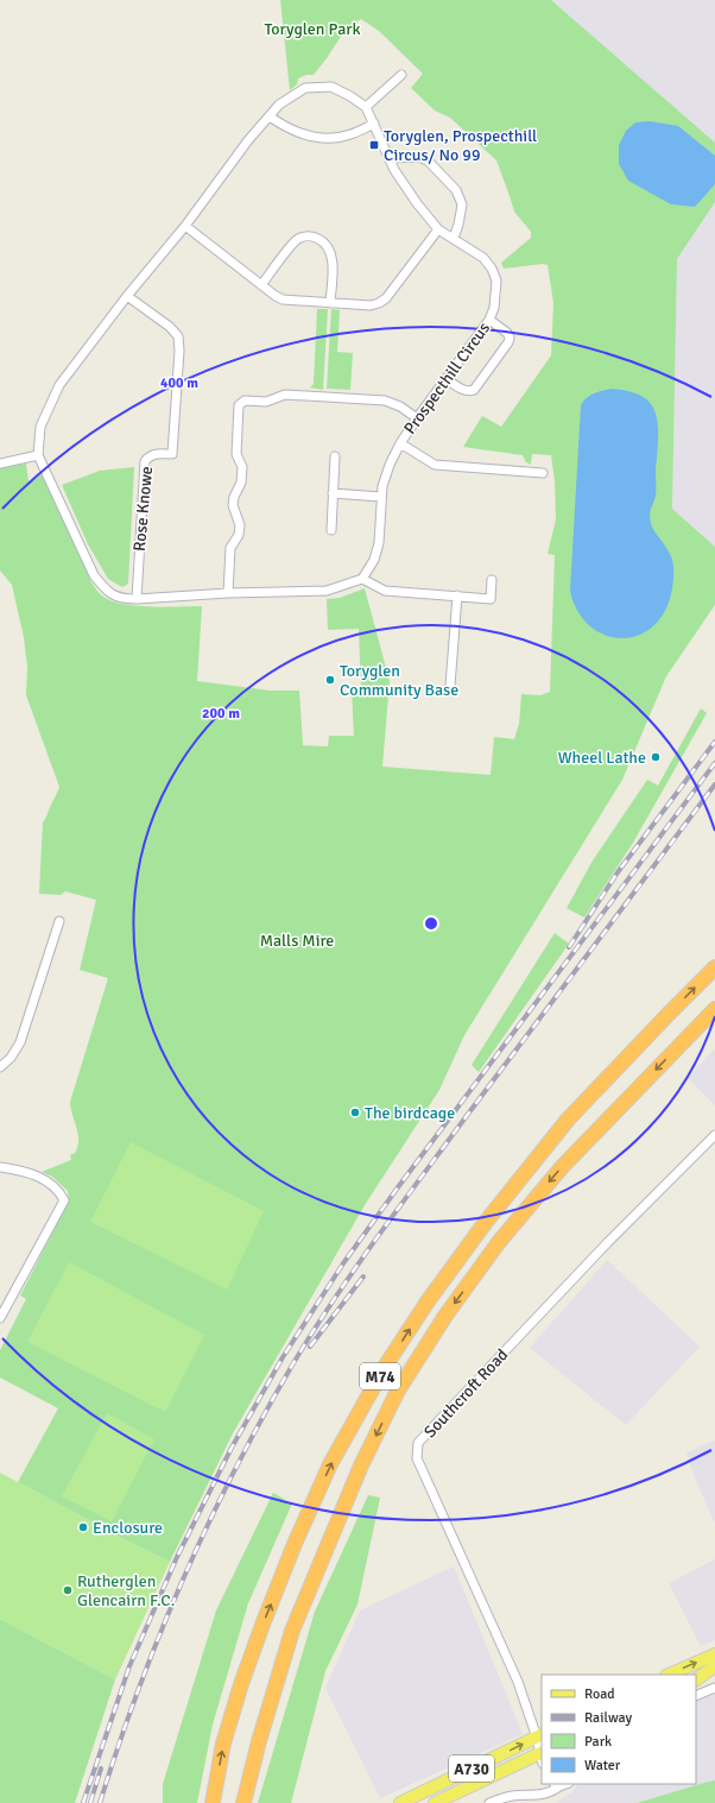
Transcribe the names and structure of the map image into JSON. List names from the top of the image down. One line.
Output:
{"streets":{"highway":["M74"],"main road":["A730"],"street":["Prospecthill Circus","Rose Knowe","Southcroft Road"]},"crossings":[["Southcroft Road","A730"]],"parks":["Toryglen Park","Malls Mire"],"places":{"transit":["Toryglen, Prospecthill Circus/ No 99"],"other":["Toryglen Community Base","Wheel Lathe","The birdcage","Enclosure","Rutherglen Glencairn F.C."]},"legend":["Road","Railway","Park","Water"],"rings":["400 m","200 m"]}
